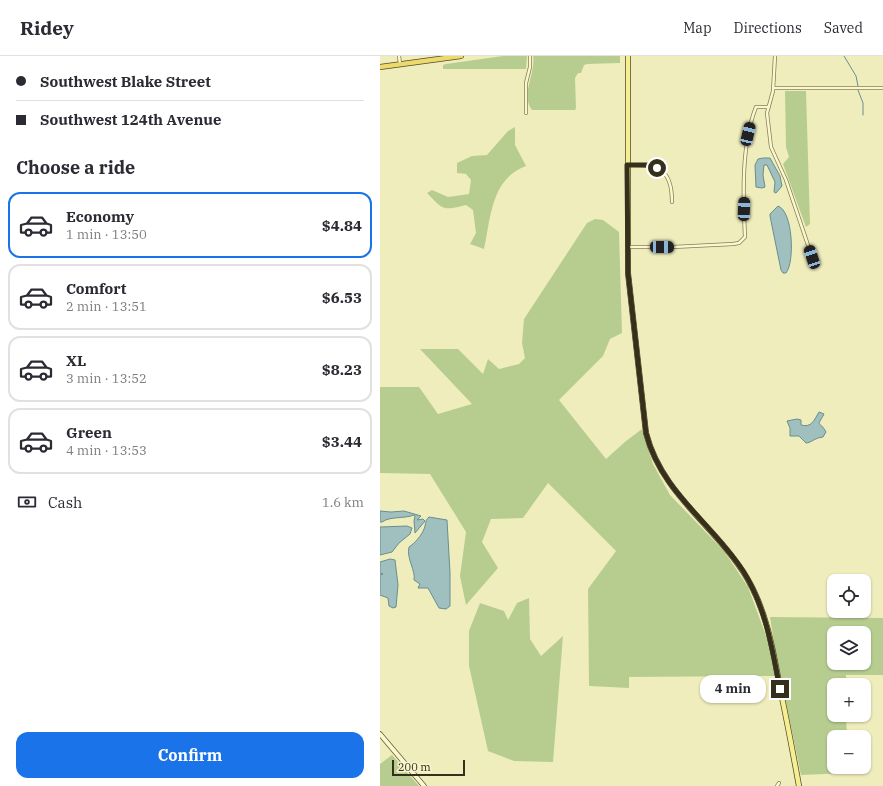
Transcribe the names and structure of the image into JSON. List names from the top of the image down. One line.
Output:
{"scale_bar":"200 m","page":{"header":"Ridey","nav":["Map","Directions","Saved"],"banner":["Southwest Blake Street","Southwest 124th Avenue"],"heading":"Choose a ride","list":[{"name":"Economy","note":"1 min · 13:50","value":"$4.84"},{"name":"Comfort","note":"2 min · 13:51","value":"$6.53"},{"name":"XL","note":"3 min · 13:52","value":"$8.23"},{"name":"Green","note":"4 min · 13:53","value":"$3.44"}],"pay":["Cash","1.6 km"],"map_buttons":["+","−"],"bubble":"4 min","buttons":"Confirm","scale":"200 m"}}
